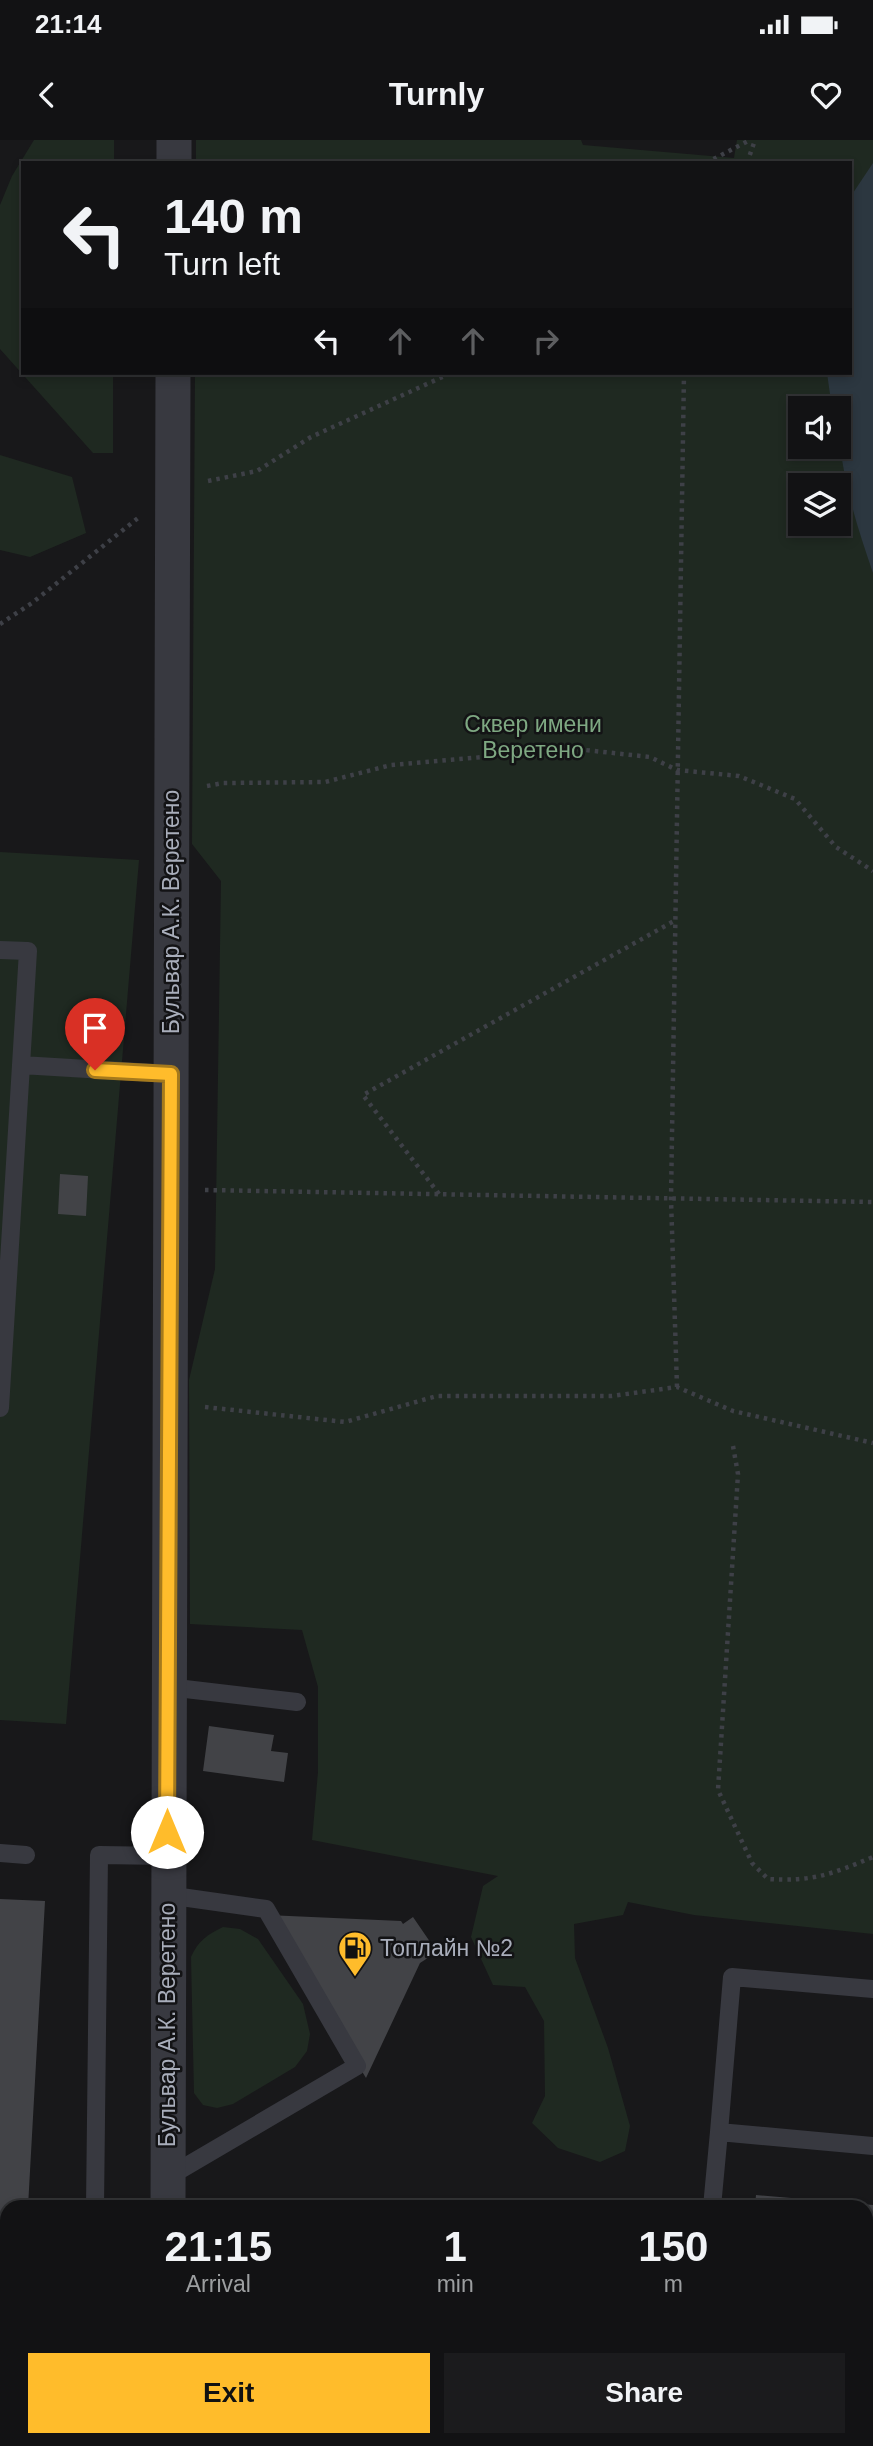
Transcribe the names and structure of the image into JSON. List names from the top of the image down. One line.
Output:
{"streets":{"street":["Бульвар А.К. Веретено"]},"parks":["Сквер имени Веретено"],"places":{"fuel station":["Топлайн №2"]},"page":{"status":"21:14","header":"Turnly","turn":["140 m","Turn left"],"eta":["21:15","Arrival","1","min","150","m"],"buttons":["Exit","Share"]}}
